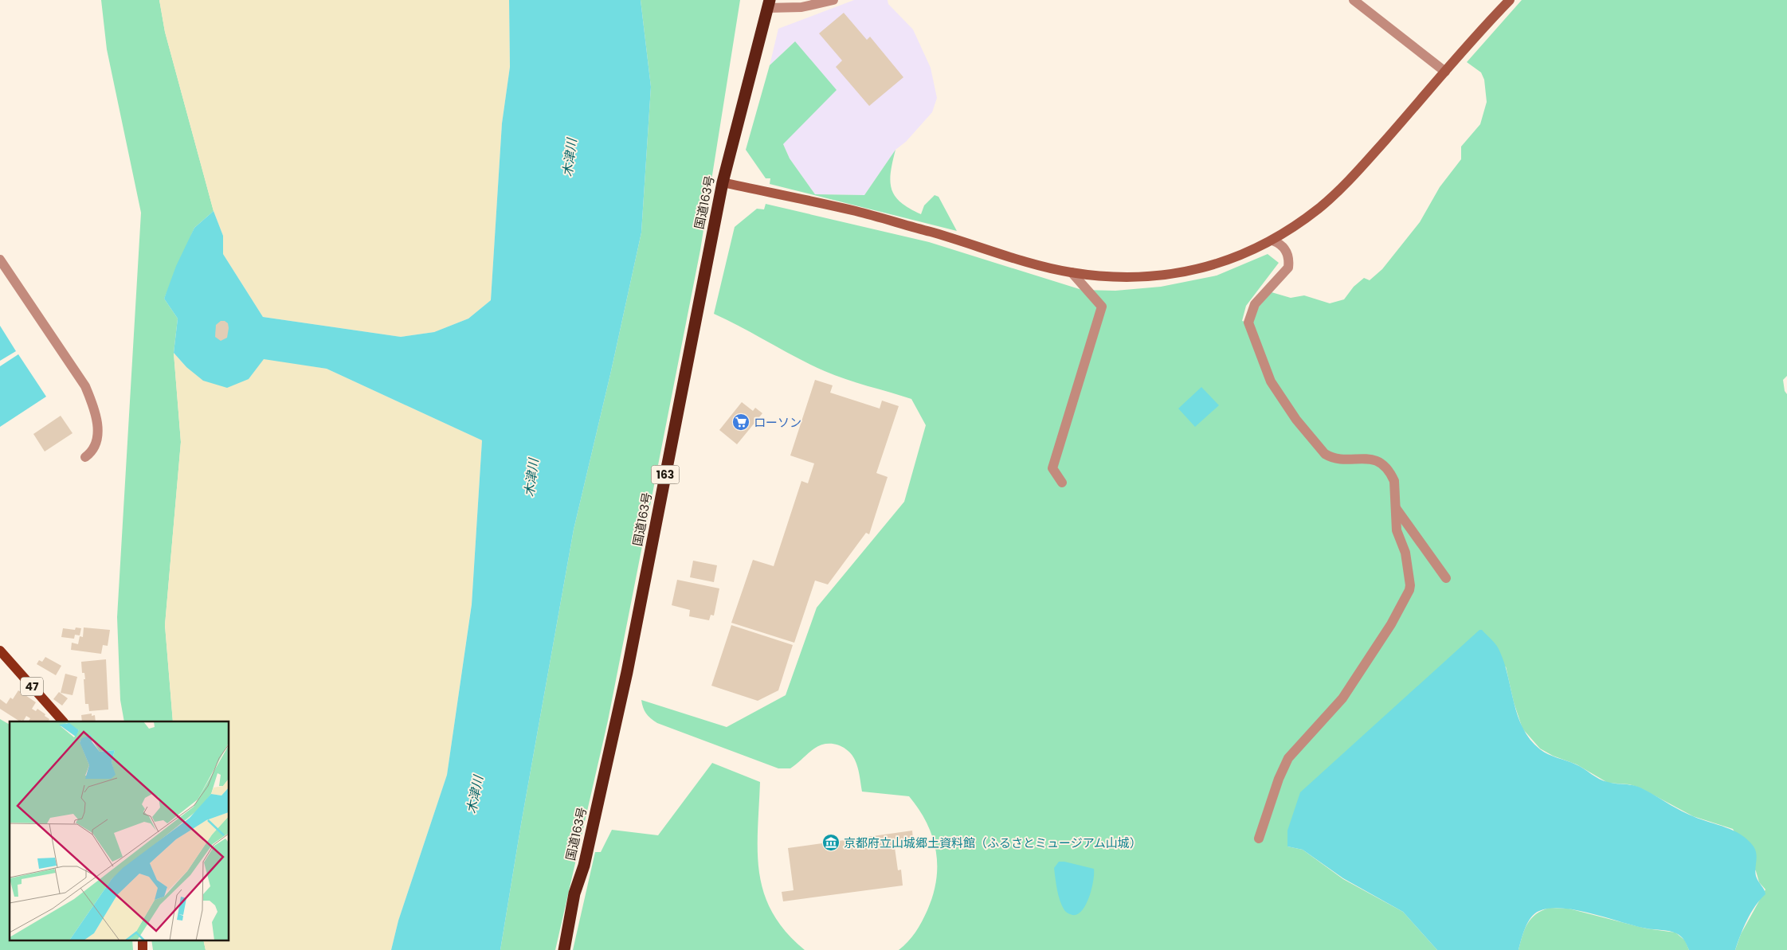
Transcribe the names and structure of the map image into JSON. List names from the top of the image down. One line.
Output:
{"streets":{"highway":["国道163号","163"],"main road":["47"]},"water":["木津川"],"places":{"supermarket":["ローソン"],"museum":["京都府立山城郷土資料館（ふるさとミュージアム山城）"]}}
